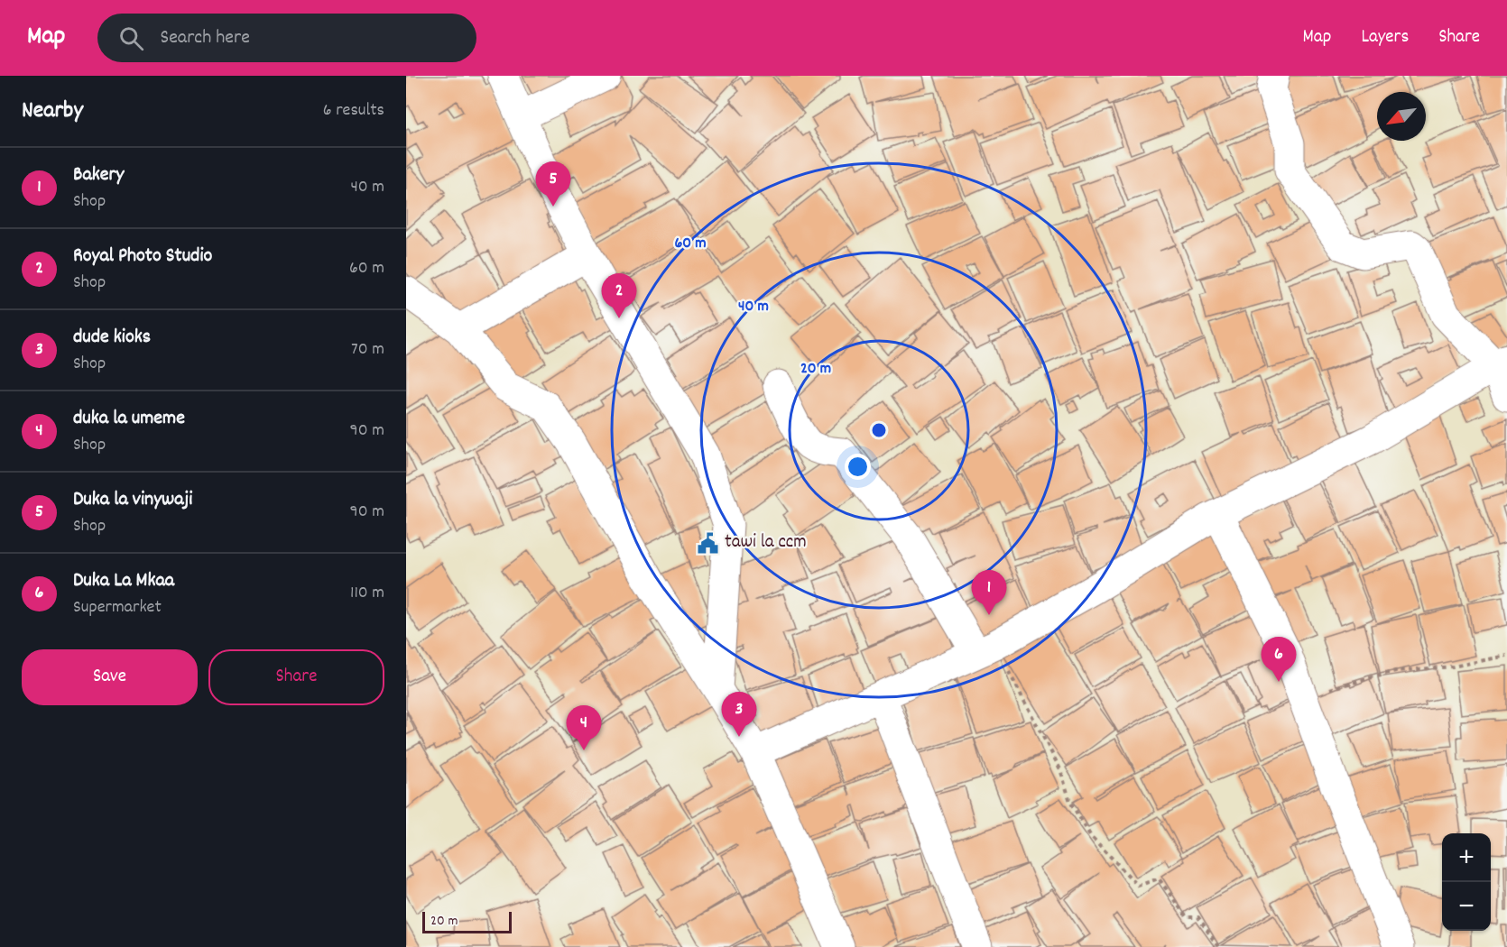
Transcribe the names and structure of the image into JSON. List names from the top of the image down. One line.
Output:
{"places":{"public building":["tawi la ccm"]},"scale_bar":"20 m","north":"bottom left","page":{"header":"Map","search":"Search here","nav":["Map","Layers","Share"],"heading":["Nearby","6 results"],"list":[{"mark":"1","name":"Bakery","note":"Shop","value":"40 m"},{"mark":"2","name":"Royal Photo Studio","note":"Shop","value":"60 m"},{"mark":"3","name":"dude kioks","note":"Shop","value":"70 m"},{"mark":"4","name":"duka la umeme","note":"Shop","value":"90 m"},{"mark":"5","name":"Duka la vinywaji","note":"Shop","value":"90 m"},{"mark":"6","name":"Duka La Mkaa","note":"Supermarket","value":"110 m"}],"pins":["5","2","1","6","3","4"],"buttons":["Save","Share"],"map_buttons":["+","−"],"scale":"20 m"},"rings":["60 m","40 m","20 m"]}
